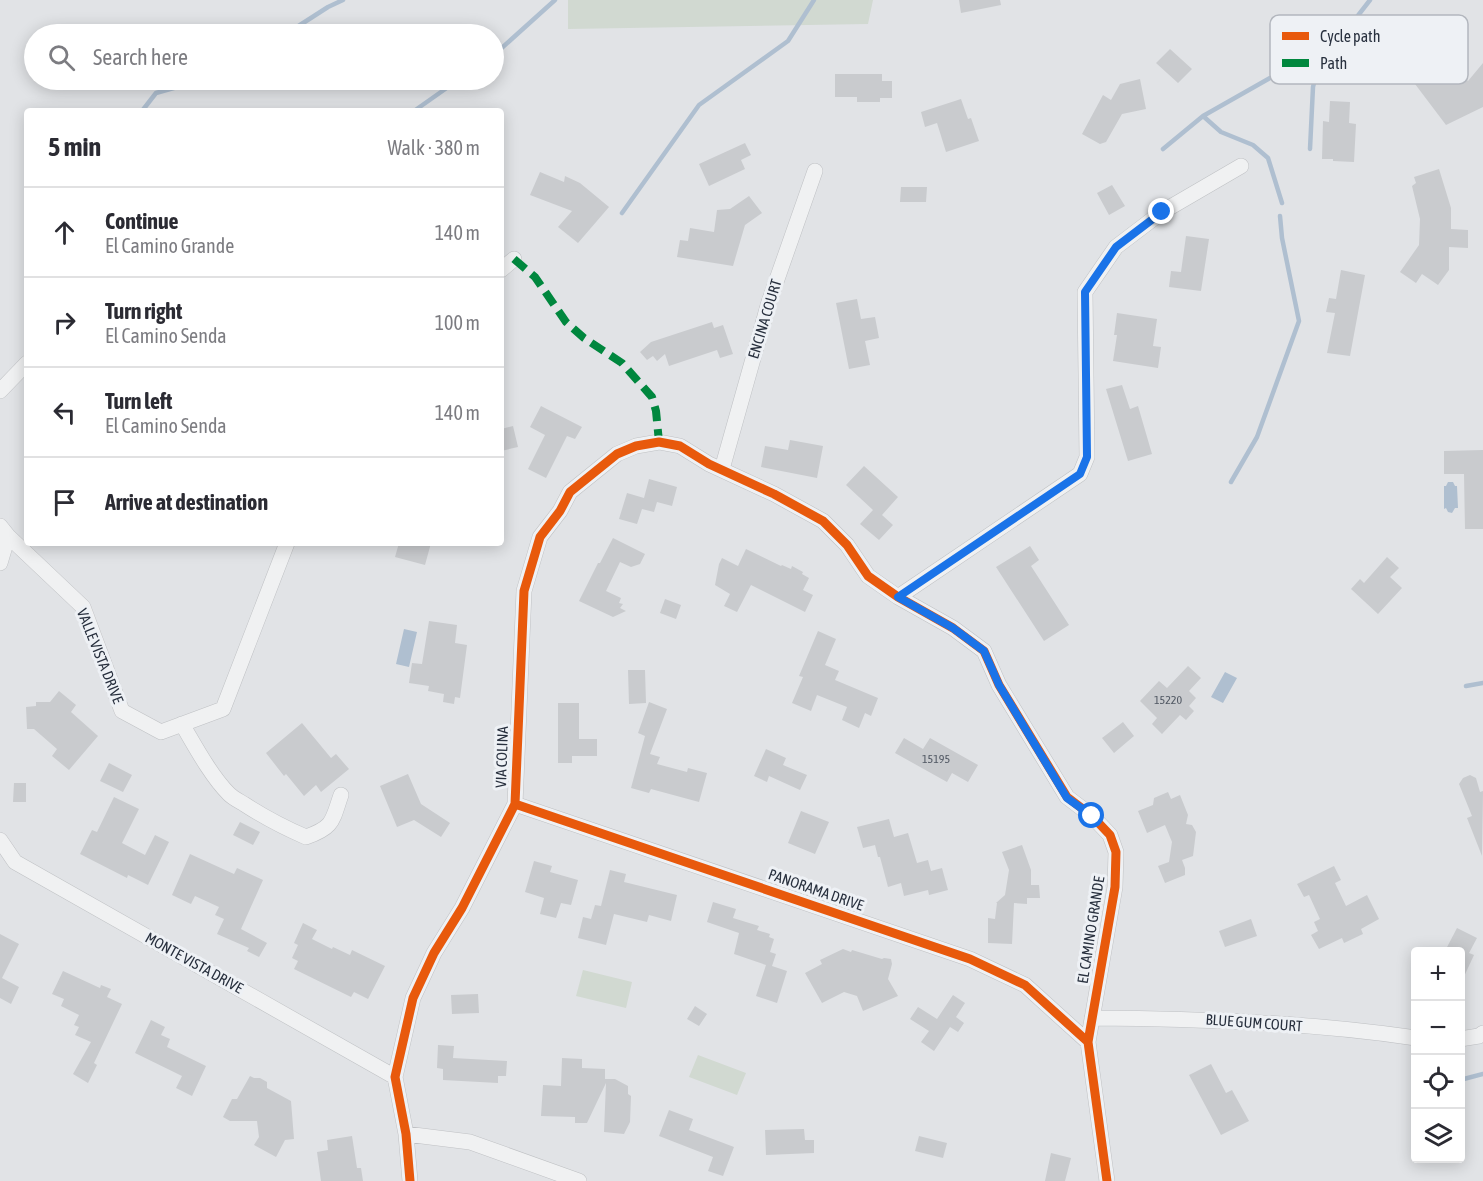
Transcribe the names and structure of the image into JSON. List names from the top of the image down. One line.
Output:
{"streets":{"street":["ENCINA COURT","VALLE VISTA DRIVE","VIA COLINA","PANORAMA DRIVE","EL CAMINO GRANDE","MONTE VISTA DRIVE","BLUE GUM COURT"]},"crossings":[["ENCINA COURT","VIA COLINA"],["ENCINA COURT","EL CAMINO GRANDE"],["VIA COLINA","PANORAMA DRIVE"],["VIA COLINA","EL CAMINO GRANDE"],["VIA COLINA","MONTE VISTA DRIVE"],["PANORAMA DRIVE","EL CAMINO GRANDE"],["EL CAMINO GRANDE","BLUE GUM COURT"]],"house_numbers":["15220","15195"],"legend":["Cycle path","Path"],"page":{"search":"Search here","heading":["5 min","Walk · 380 m"],"list":[["Continue","El Camino Grande","140 m"],["Turn right","El Camino Senda","100 m"],["Turn left","El Camino Senda","140 m"],"Arrive at destination"],"map_buttons":["+","−"]}}
